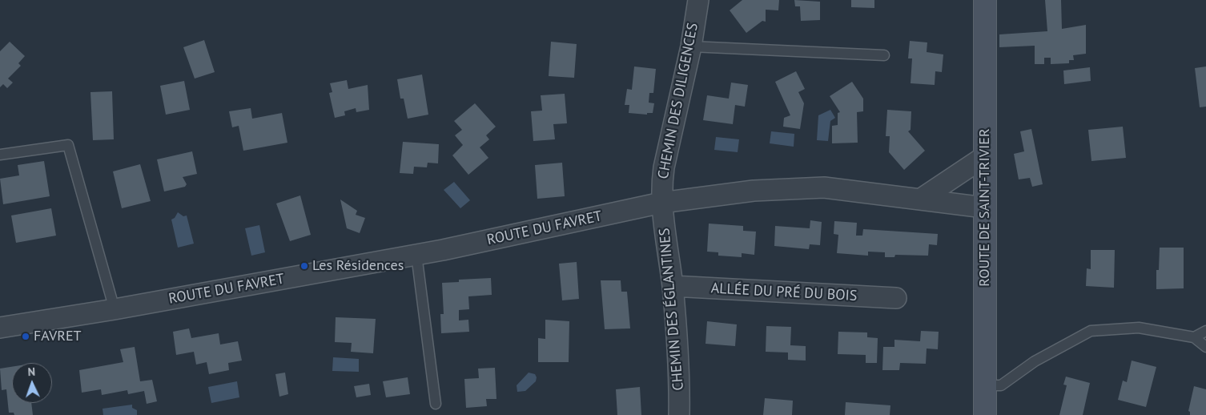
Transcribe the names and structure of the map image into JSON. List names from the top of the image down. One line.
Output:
{"streets":{"main road":["ROUTE DE SAINT-TRIVIER"],"street":["CHEMIN DES DILIGENCES","ROUTE DU FAVRET","ALLÉE DU PRÉ DU BOIS","CHEMIN DES ÉGLANTINES"]},"crossings":[["CHEMIN DES DILIGENCES","ROUTE DU FAVRET"],["CHEMIN DES DILIGENCES","CHEMIN DES ÉGLANTINES"],["ROUTE DE SAINT-TRIVIER","ROUTE DU FAVRET"],["ROUTE DU FAVRET","CHEMIN DES ÉGLANTINES"],["ALLÉE DU PRÉ DU BOIS","CHEMIN DES ÉGLANTINES"]],"places":["Les Résidences","FAVRET"],"north":"top"}
